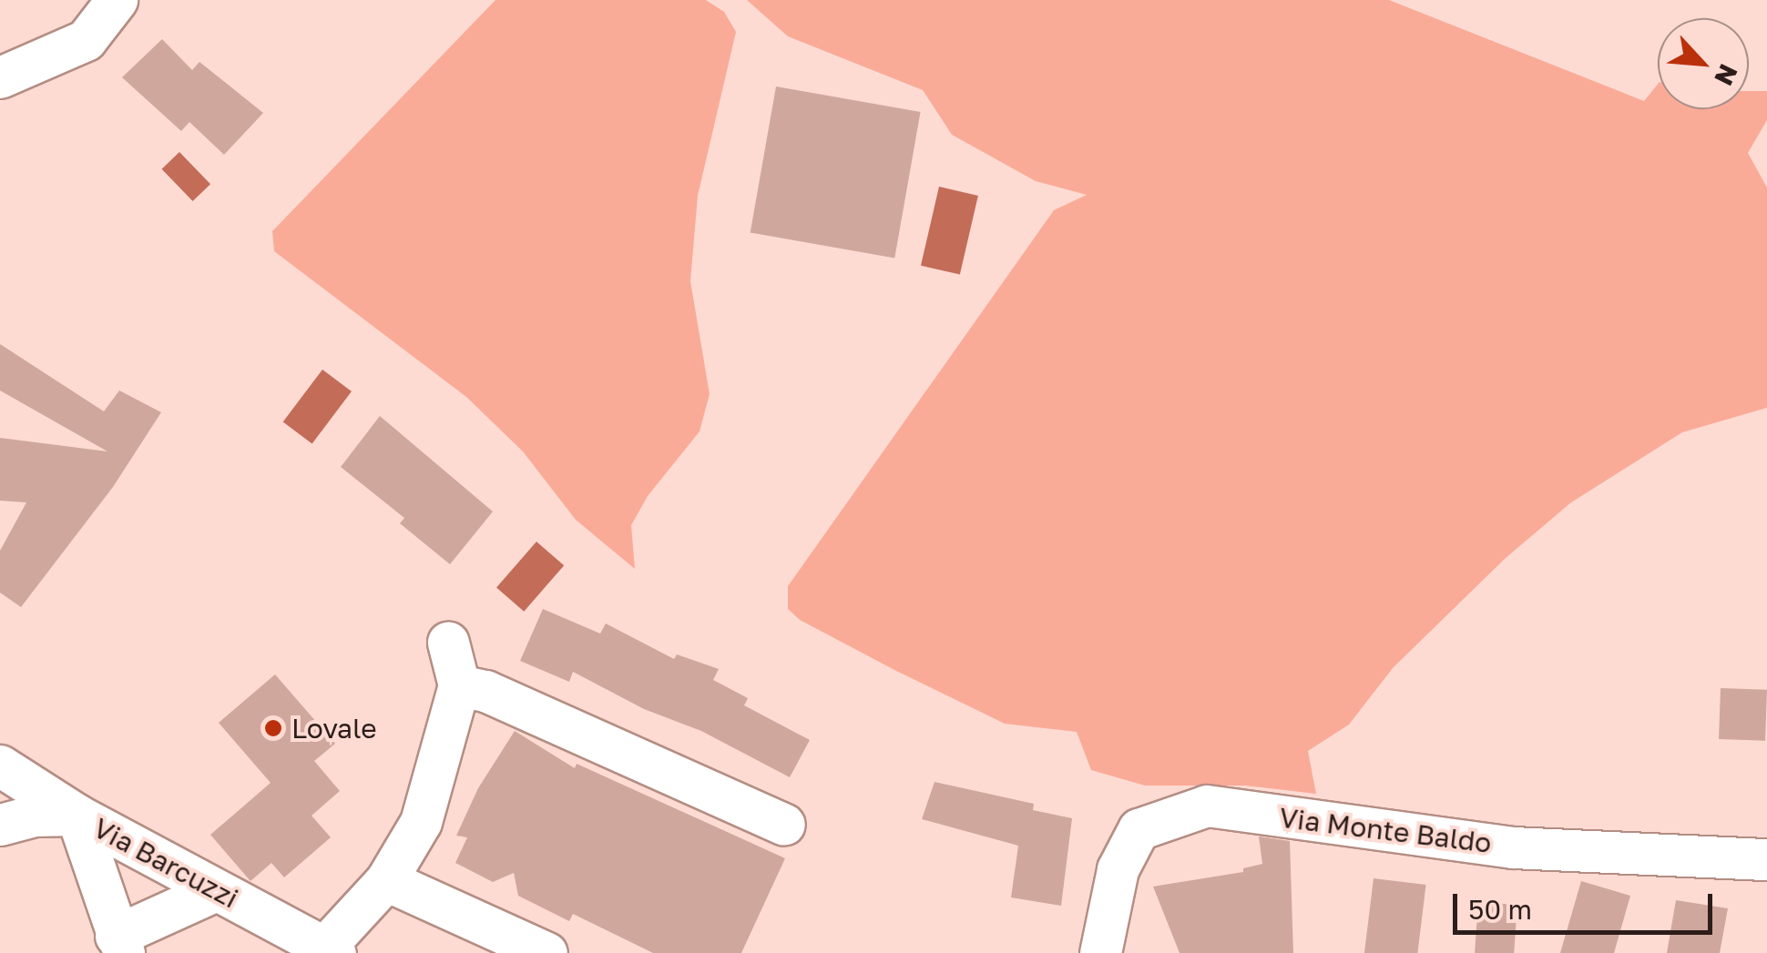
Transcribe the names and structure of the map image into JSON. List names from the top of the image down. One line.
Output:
{"streets":{"street":["Via Monte Baldo","Via Barcuzzi"]},"places":["Lovale"],"scale_bar":"50 m","north":"bottom right"}
